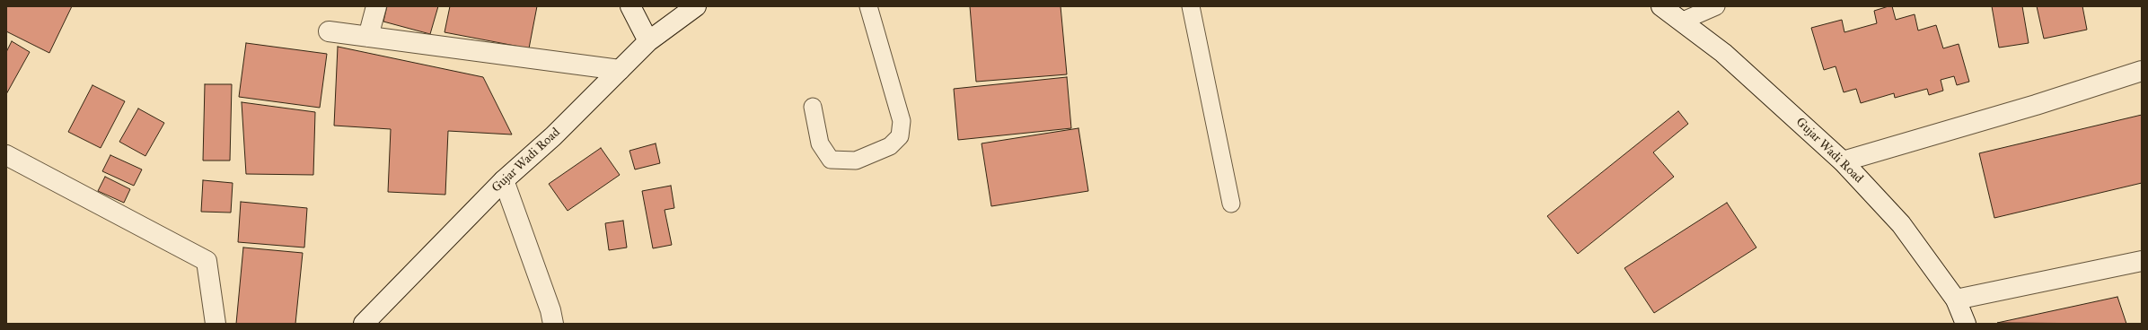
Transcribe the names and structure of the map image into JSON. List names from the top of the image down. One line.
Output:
{"streets":{"street":["Gujar Wadi Road"]}}
